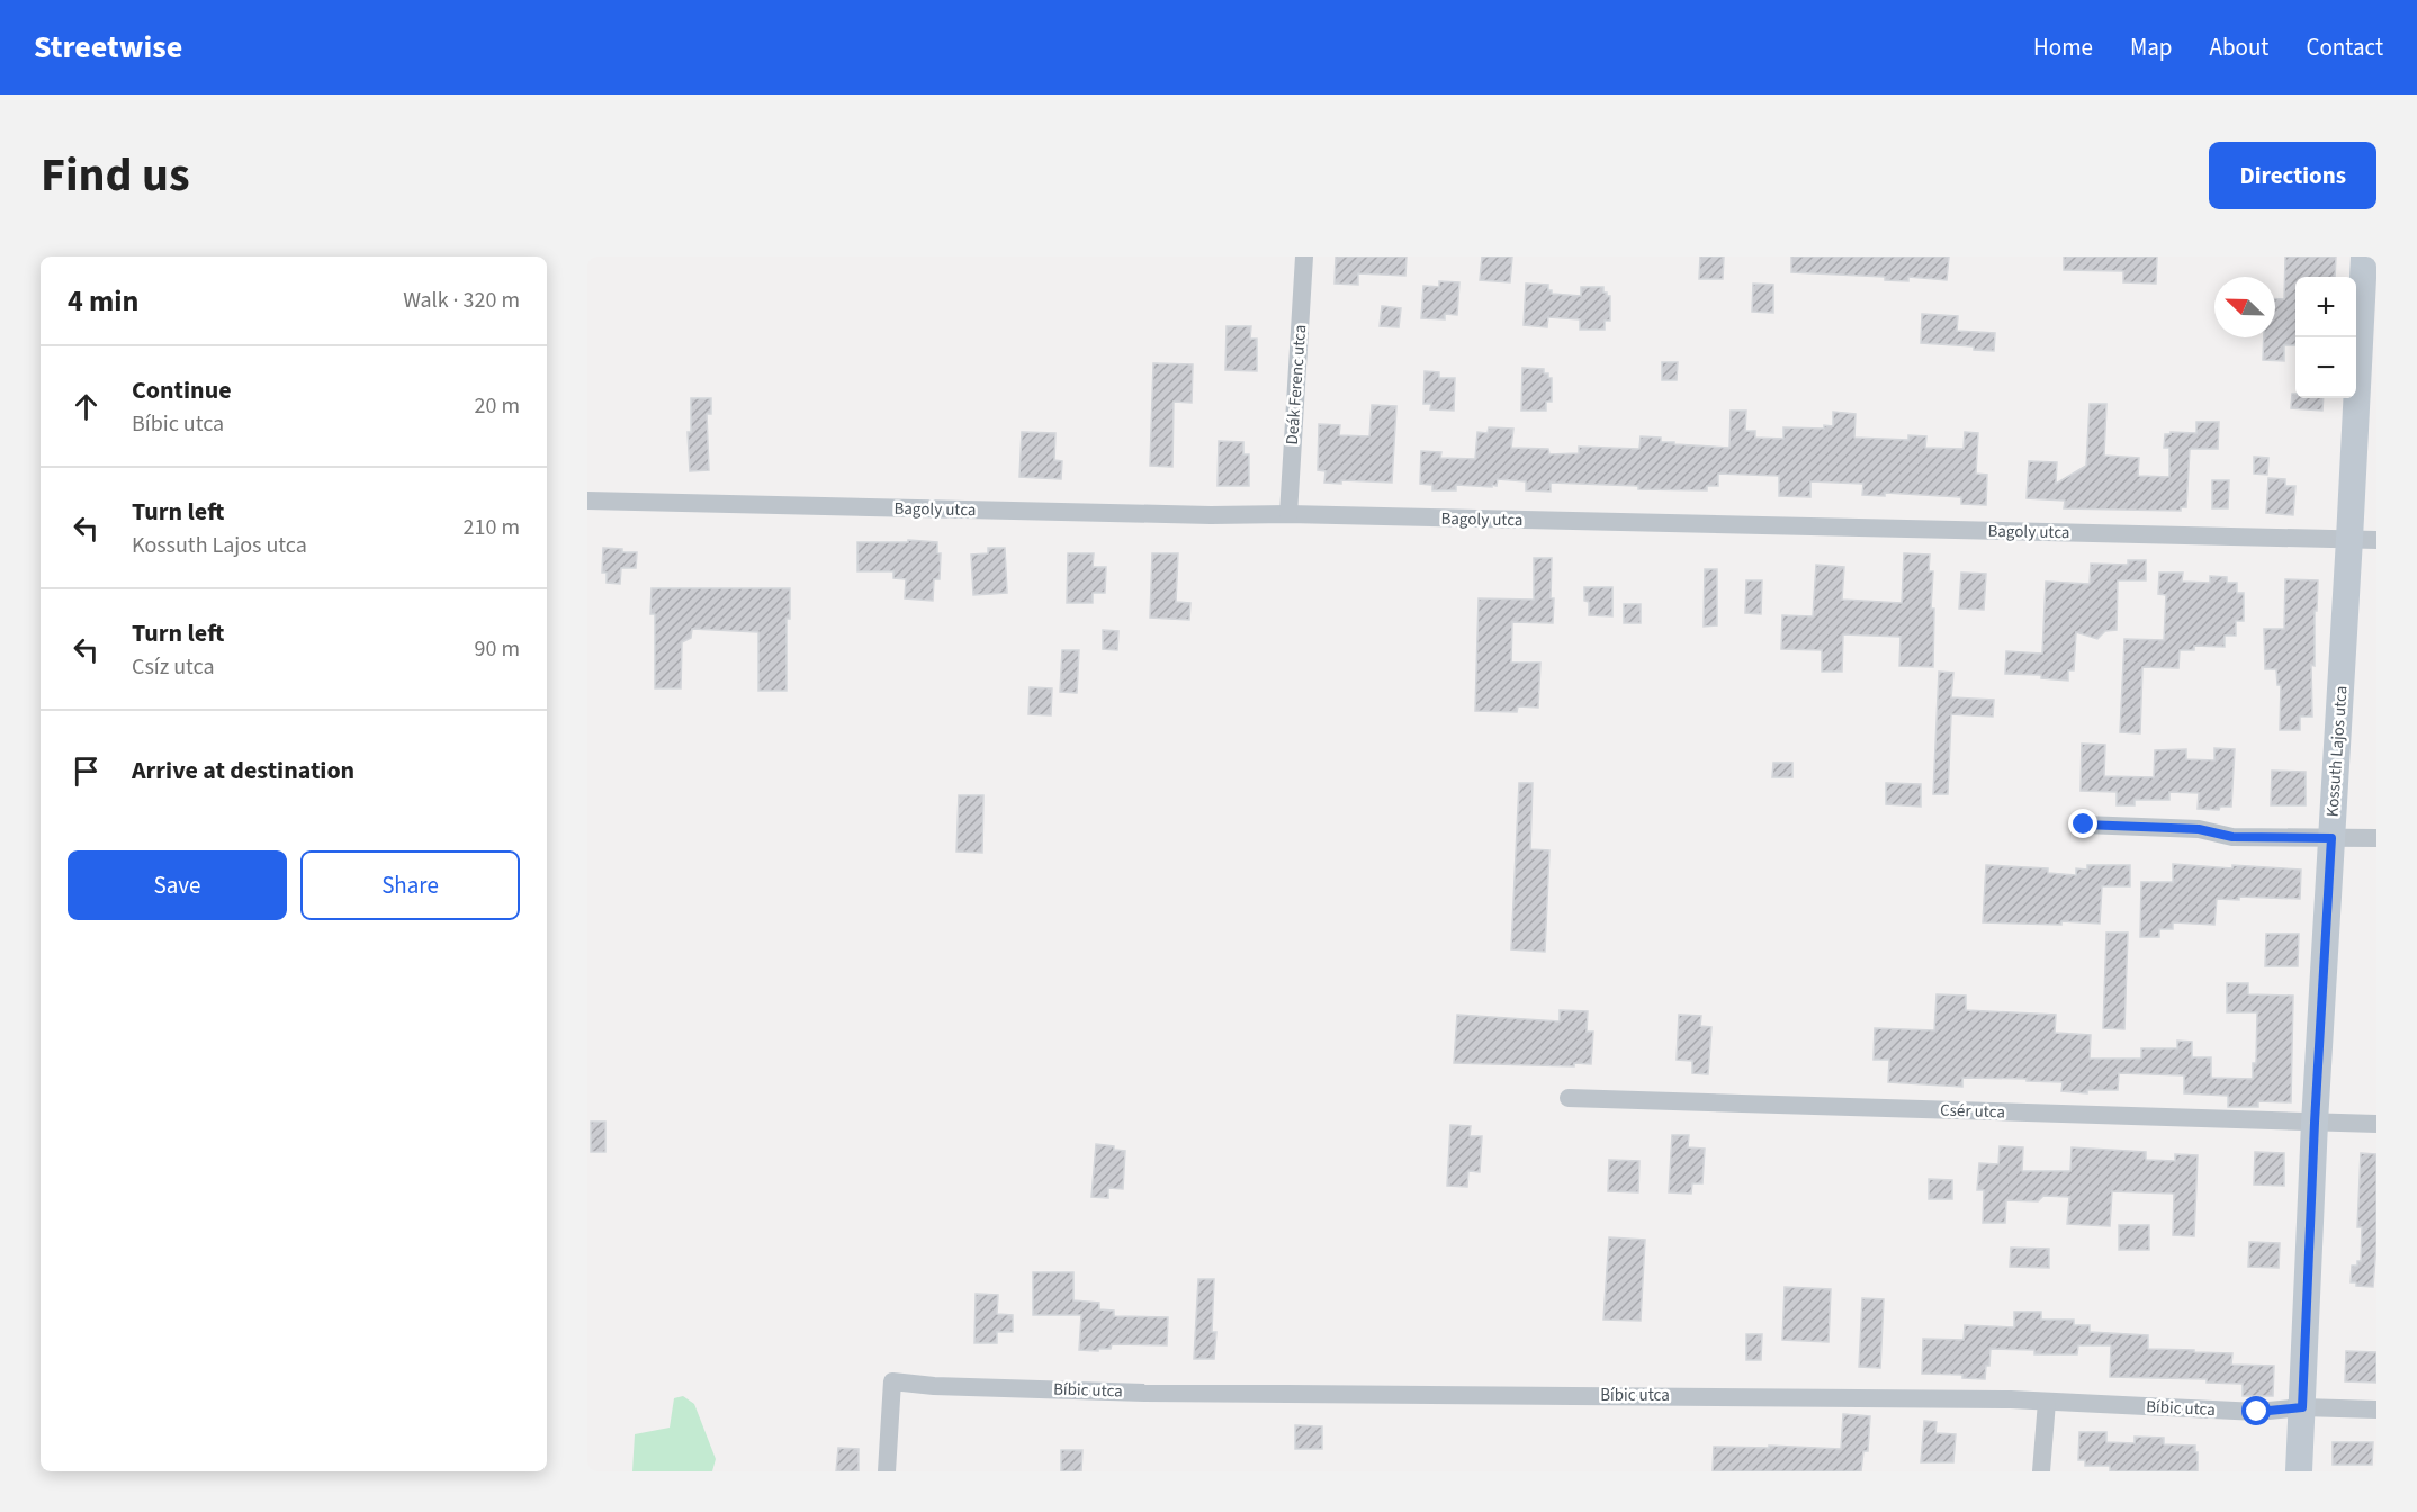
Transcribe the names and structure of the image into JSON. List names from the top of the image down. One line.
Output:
{"streets":{"street":["Deák Ferenc utca","Bagoly utca","Kossuth Lajos utca","Csér utca","Bíbic utca"]},"crossings":[["Deák Ferenc utca","Bagoly utca"],["Bagoly utca","Kossuth Lajos utca"],["Kossuth Lajos utca","Csér utca"],["Kossuth Lajos utca","Bíbic utca"]],"north":"top left","page":{"header":"Streetwise","nav":["Home","Map","About","Contact"],"title":"Find us","buttons":["Directions",["Save","Share"]],"heading":["4 min","Walk · 320 m"],"map_buttons":["+","−"],"list":[["Continue","Bíbic utca","20 m"],["Turn left","Kossuth Lajos utca","210 m"],["Turn left","Csíz utca","90 m"],"Arrive at destination"]}}
